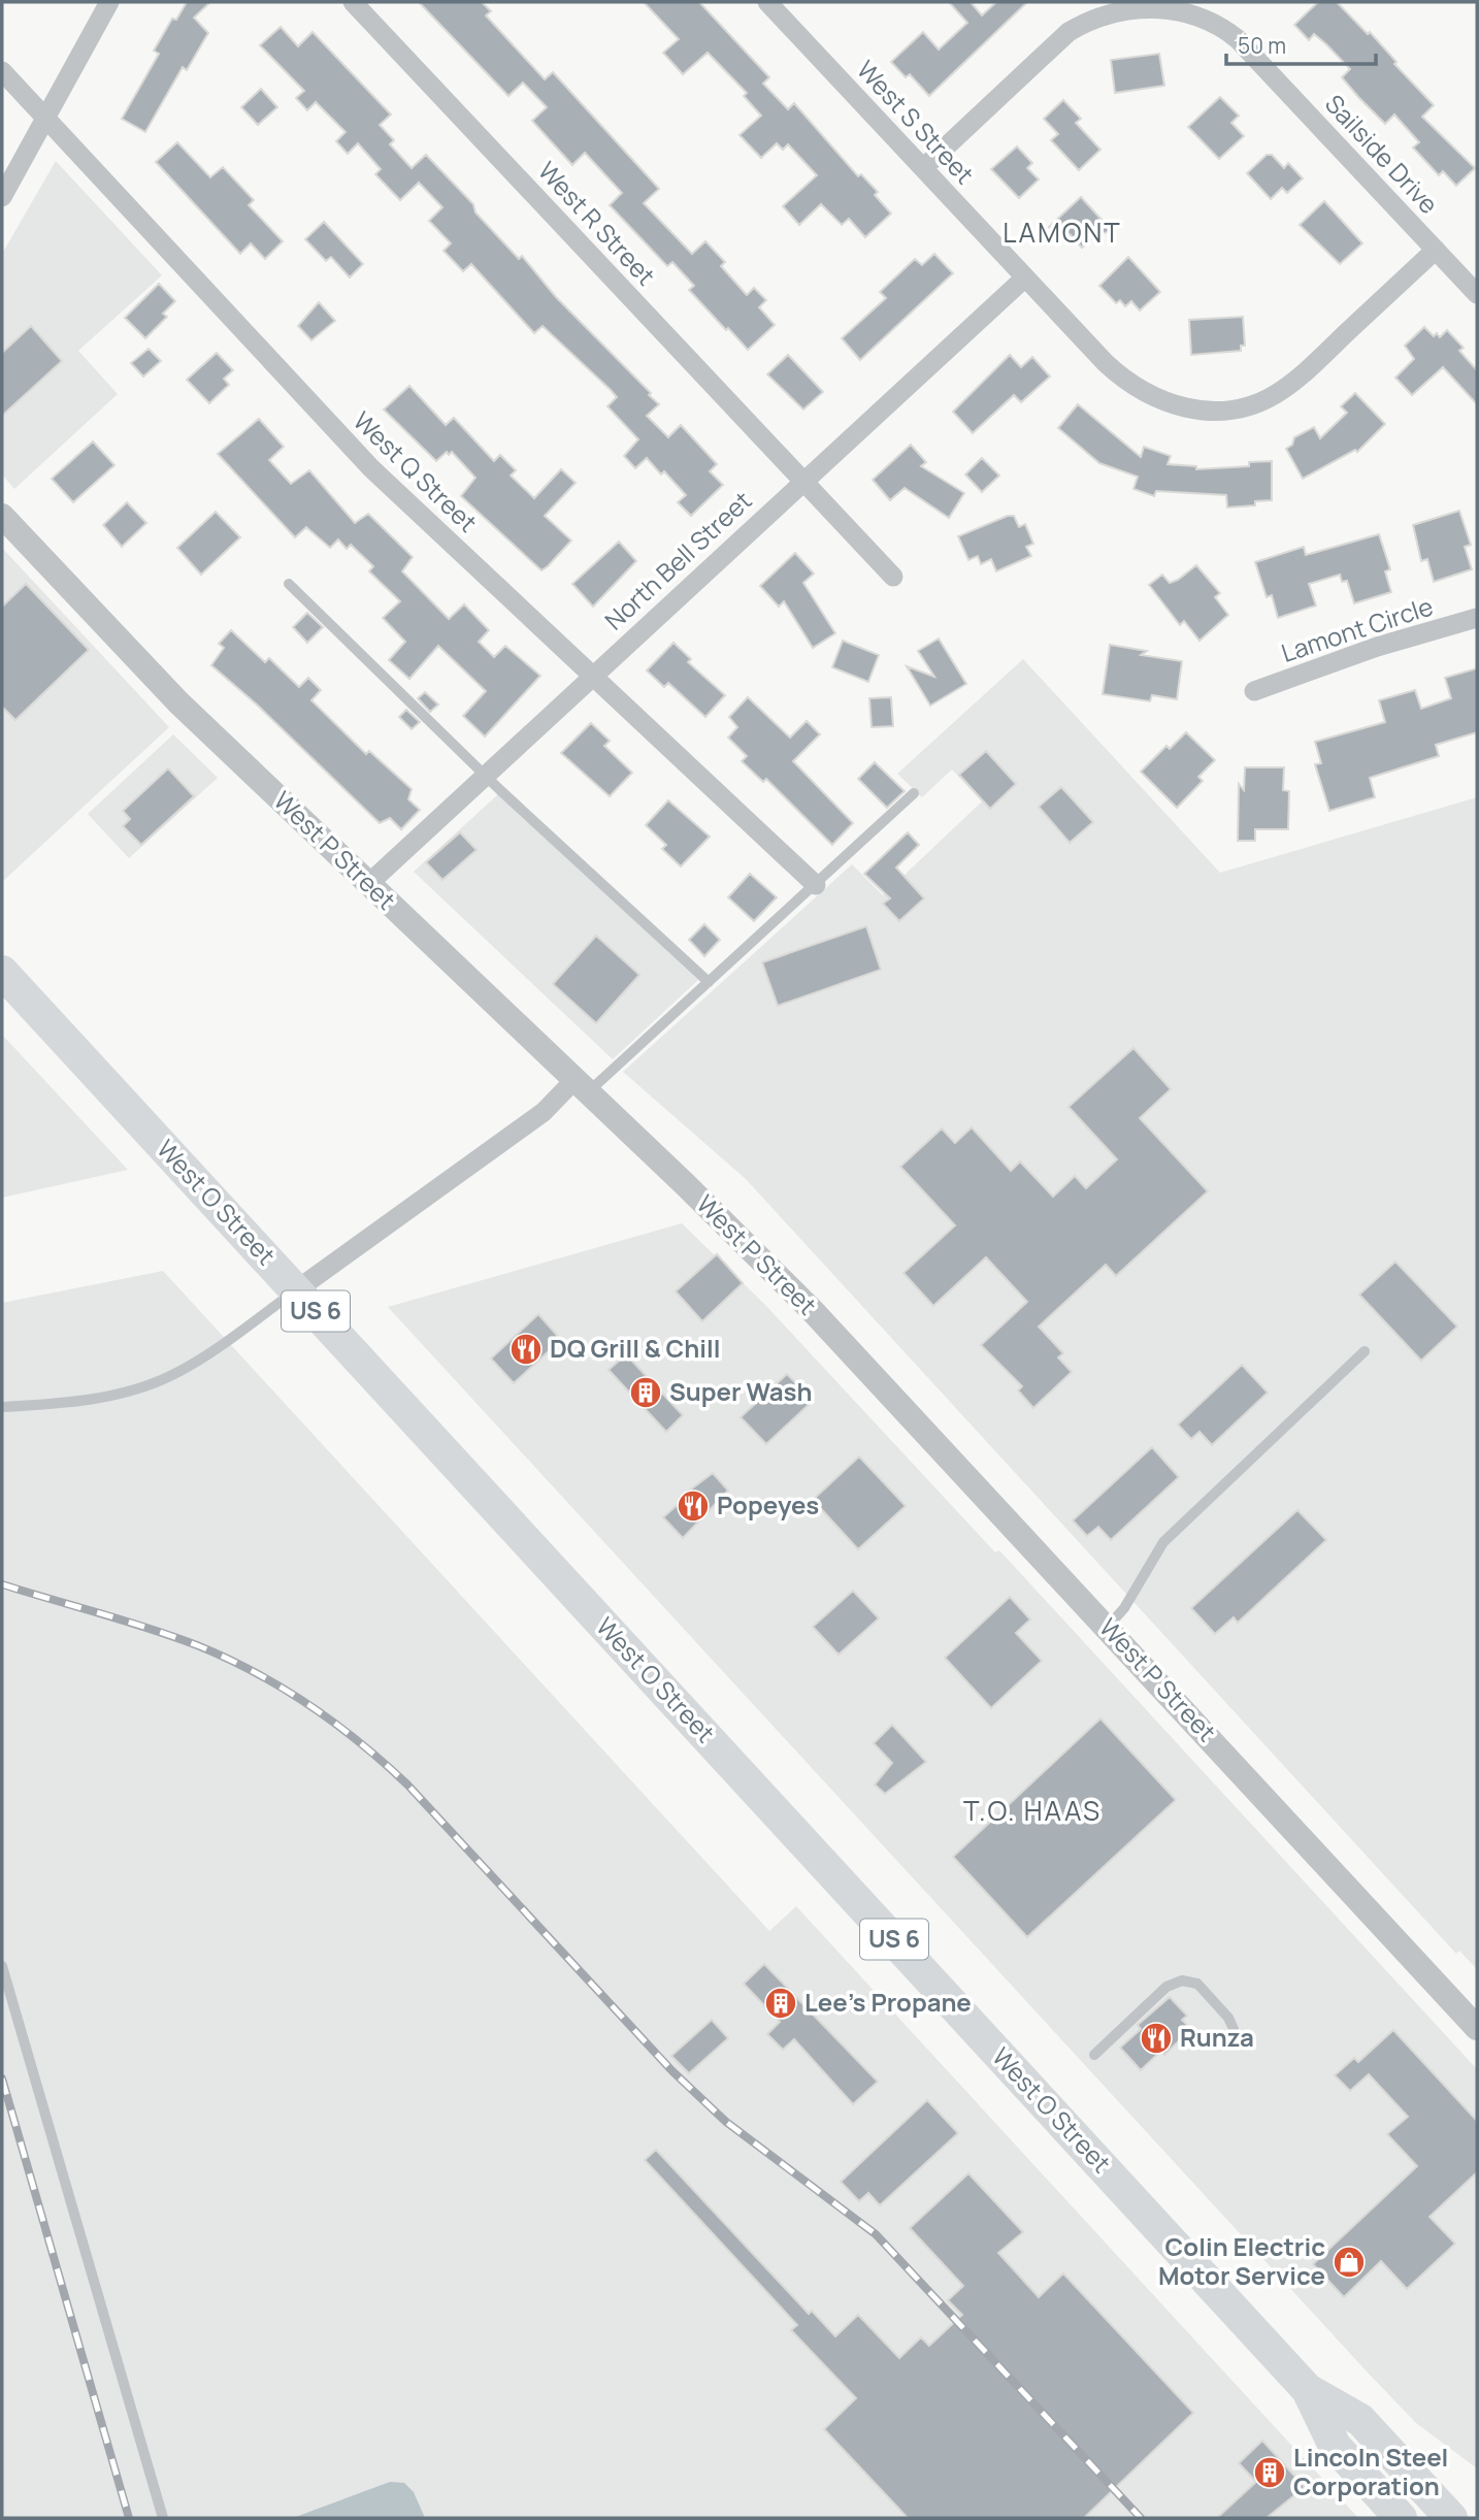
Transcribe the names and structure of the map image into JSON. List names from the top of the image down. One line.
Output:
{"streets":{"main road":["West O Street","US 6"],"street":["West S Street","Sailside Drive","West R Street","West Q Street","North Bell Street","Lamont Circle","West P Street"]},"crossings":[["West S Street","Sailside Drive"],["West S Street","North Bell Street"],["West R Street","North Bell Street"],["West Q Street","North Bell Street"],["North Bell Street","West P Street"]],"districts":["LAMONT","T.O. HAAS"],"places":{"restaurant":["DQ Grill & Chill","Popeyes","Runza"],"building":["Super Wash","Lee's Propane","Lincoln Steel Corporation"],"shop":["Colin Electric Motor Service"]},"scale_bar":"50 m"}
